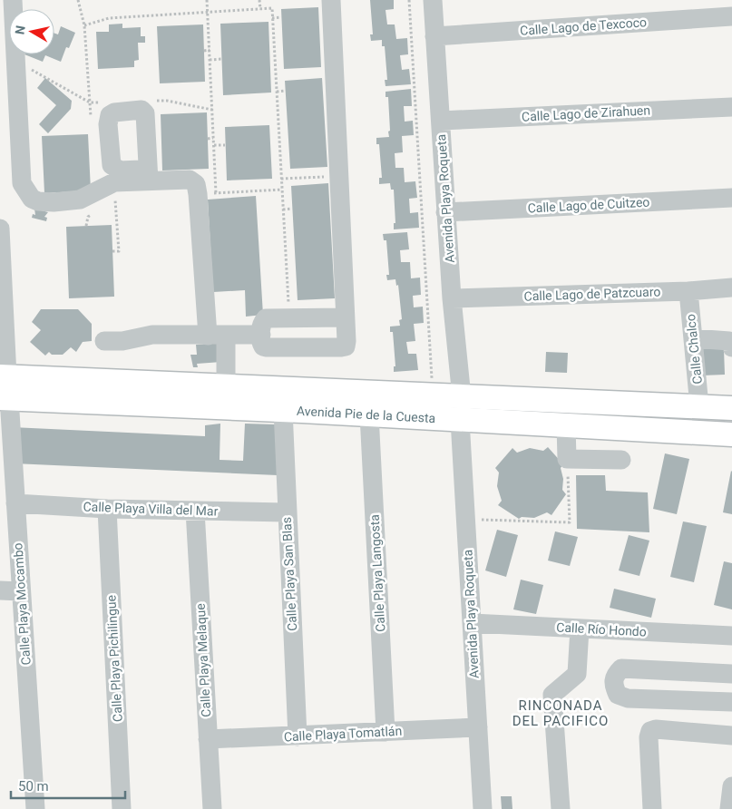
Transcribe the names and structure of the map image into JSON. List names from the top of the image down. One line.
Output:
{"streets":{"main road":["Avenida Pie de la Cuesta"],"street":["Calle Lago de Texcoco","Calle Lago de Zirahuen","Avenida Playa Roqueta","Calle Lago de Cuitzeo","Calle Lago de Patzcuaro","Calle Chalco","Calle Playa Villa del Mar","Calle Playa Langosta","Calle Playa San Blas","Calle Playa Mocambo","Calle Río Hondo","Calle Playa Pichilingue","Calle Playa Melaque","Calle Playa Tomatlán"]},"crossings":[["Calle Lago de Texcoco","Avenida Playa Roqueta"],["Calle Lago de Zirahuen","Avenida Playa Roqueta"],["Avenida Playa Roqueta","Calle Lago de Cuitzeo"],["Avenida Playa Roqueta","Calle Lago de Patzcuaro"],["Avenida Playa Roqueta","Avenida Pie de la Cuesta"],["Avenida Playa Roqueta","Calle Río Hondo"],["Avenida Playa Roqueta","Calle Playa Tomatlán"],["Calle Lago de Patzcuaro","Calle Chalco"],["Calle Chalco","Avenida Pie de la Cuesta"],["Avenida Pie de la Cuesta","Calle Playa Langosta"],["Avenida Pie de la Cuesta","Calle Playa San Blas"],["Avenida Pie de la Cuesta","Calle Playa Mocambo"],["Calle Playa Villa del Mar","Calle Playa San Blas"],["Calle Playa Villa del Mar","Calle Playa Mocambo"],["Calle Playa Villa del Mar","Calle Playa Pichilingue"],["Calle Playa Villa del Mar","Calle Playa Melaque"],["Calle Playa Langosta","Calle Playa Tomatlán"],["Calle Playa San Blas","Calle Playa Tomatlán"],["Calle Playa Melaque","Calle Playa Tomatlán"]],"districts":["RINCONADA DEL PACIFICO"],"scale_bar":"50 m","north":"left"}
